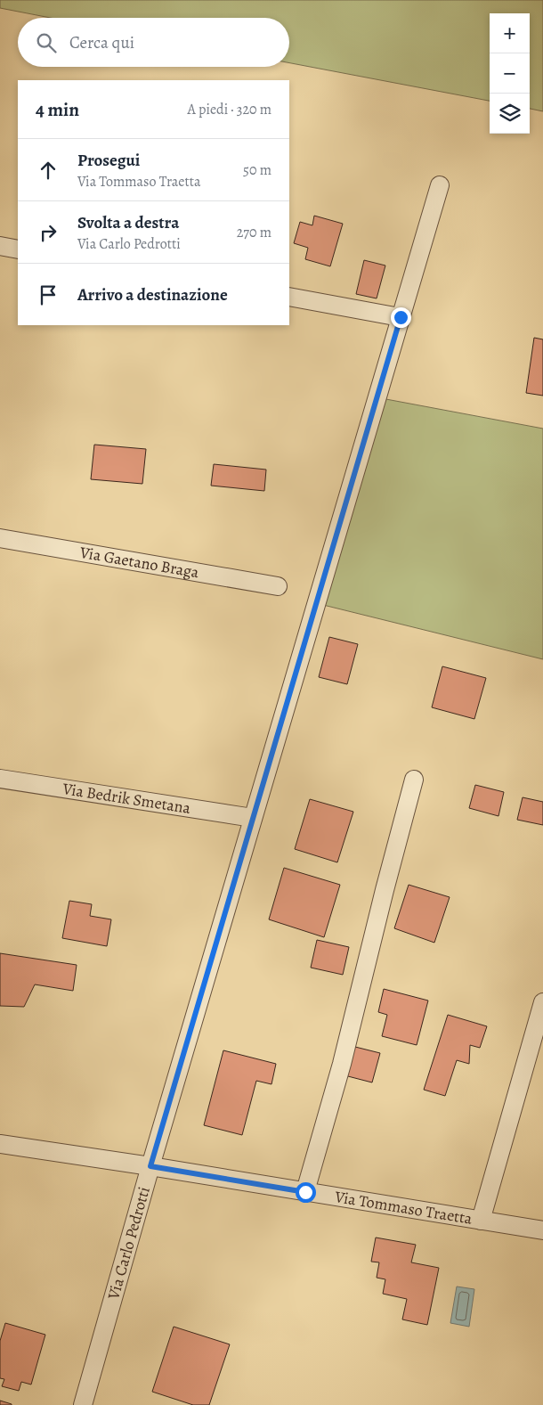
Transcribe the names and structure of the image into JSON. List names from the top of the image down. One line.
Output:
{"streets":{"street":["Via Gaetano Braga","Via Bedrik Smetana","Via Tommaso Traetta","Via Carlo Pedrotti"]},"crossings":[["Via Bedrik Smetana","Via Carlo Pedrotti"],["Via Tommaso Traetta","Via Carlo Pedrotti"]],"page":{"map_buttons":["+","−"],"search":"Cerca qui","heading":["4 min","A piedi · 320 m"],"list":[["Prosegui","Via Tommaso Traetta","50 m"],["Svolta a destra","Via Carlo Pedrotti","270 m"],"Arrivo a destinazione"]}}
